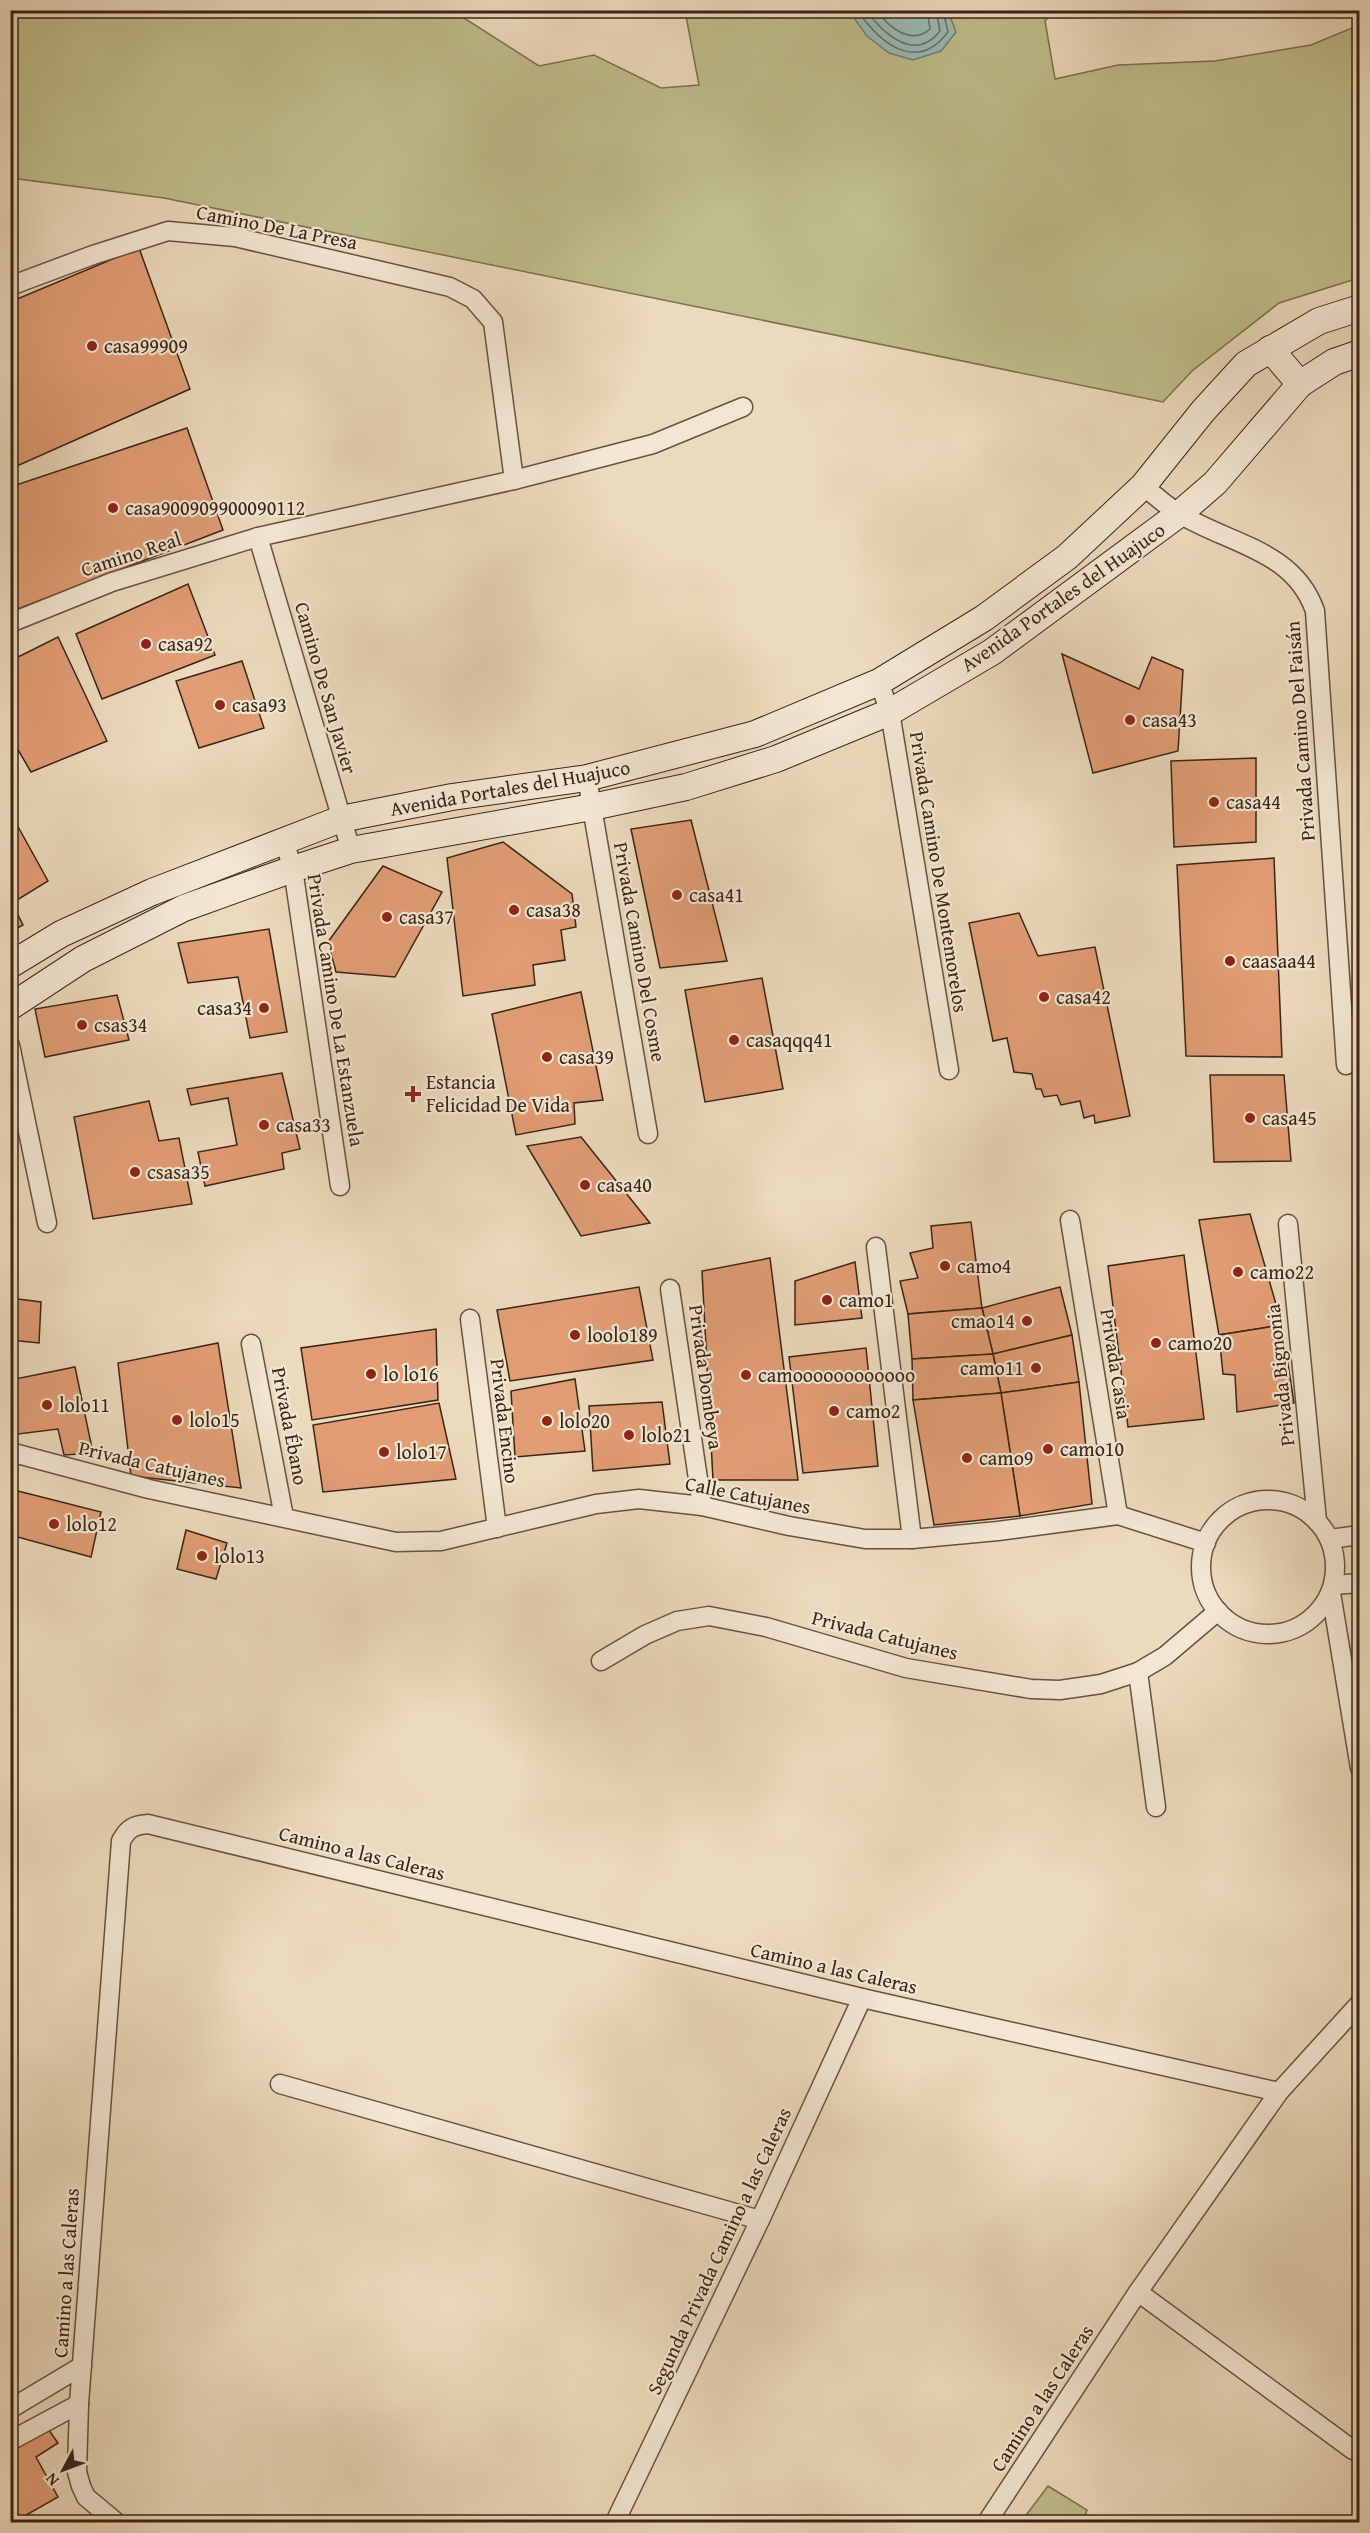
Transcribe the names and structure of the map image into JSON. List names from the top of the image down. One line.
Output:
{"streets":{"street":["Camino De La Presa","Camino Real","Avenida Portales del Huajuco","Camino De San Javier","Privada Camino Del Faisán","Privada Camino De Montemorelos","Privada Camino Del Cosme","Privada Camino De La Estanzuela","Privada Casia","Privada Bignonia","Privada Dombeya","Privada Encino","Privada Ébano","Privada Catujanes","Calle Catujanes","Camino a las Caleras","Segunda Privada Camino a las Caleras"]},"crossings":[["Camino De La Presa","Camino Real"],["Camino Real","Camino De San Javier"],["Avenida Portales del Huajuco","Camino De San Javier"],["Avenida Portales del Huajuco","Privada Camino Del Faisán"],["Avenida Portales del Huajuco","Privada Camino De Montemorelos"],["Avenida Portales del Huajuco","Privada Camino Del Cosme"],["Avenida Portales del Huajuco","Privada Camino De La Estanzuela"],["Privada Casia","Calle Catujanes"],["Privada Bignonia","Privada Catujanes"],["Privada Bignonia","Calle Catujanes"],["Privada Dombeya","Calle Catujanes"],["Privada Encino","Calle Catujanes"],["Privada Ébano","Privada Catujanes"],["Privada Ébano","Calle Catujanes"],["Privada Catujanes","Calle Catujanes"],["Camino a las Caleras","Segunda Privada Camino a las Caleras"]],"places":{"other":["casa99909","casa900909900090112","casa92","casa93","casa43","casa44","casa41","casa38","casa37","caasaa44","casa42","casa34","csas34","casaqqq41","casa39","casa45","casa33","csasa35","casa40","camo4","camo22","camo1","cmao14","loolo189","camo20","camo11","lo lo16","camoooooooooooo","lolo11","camo2","lolo15","lolo20","lolo21","camo10","lolo17","camo9","lolo12","lolo13"],"health":["Estancia Felicidad De Vida"]},"north":"bottom left"}
